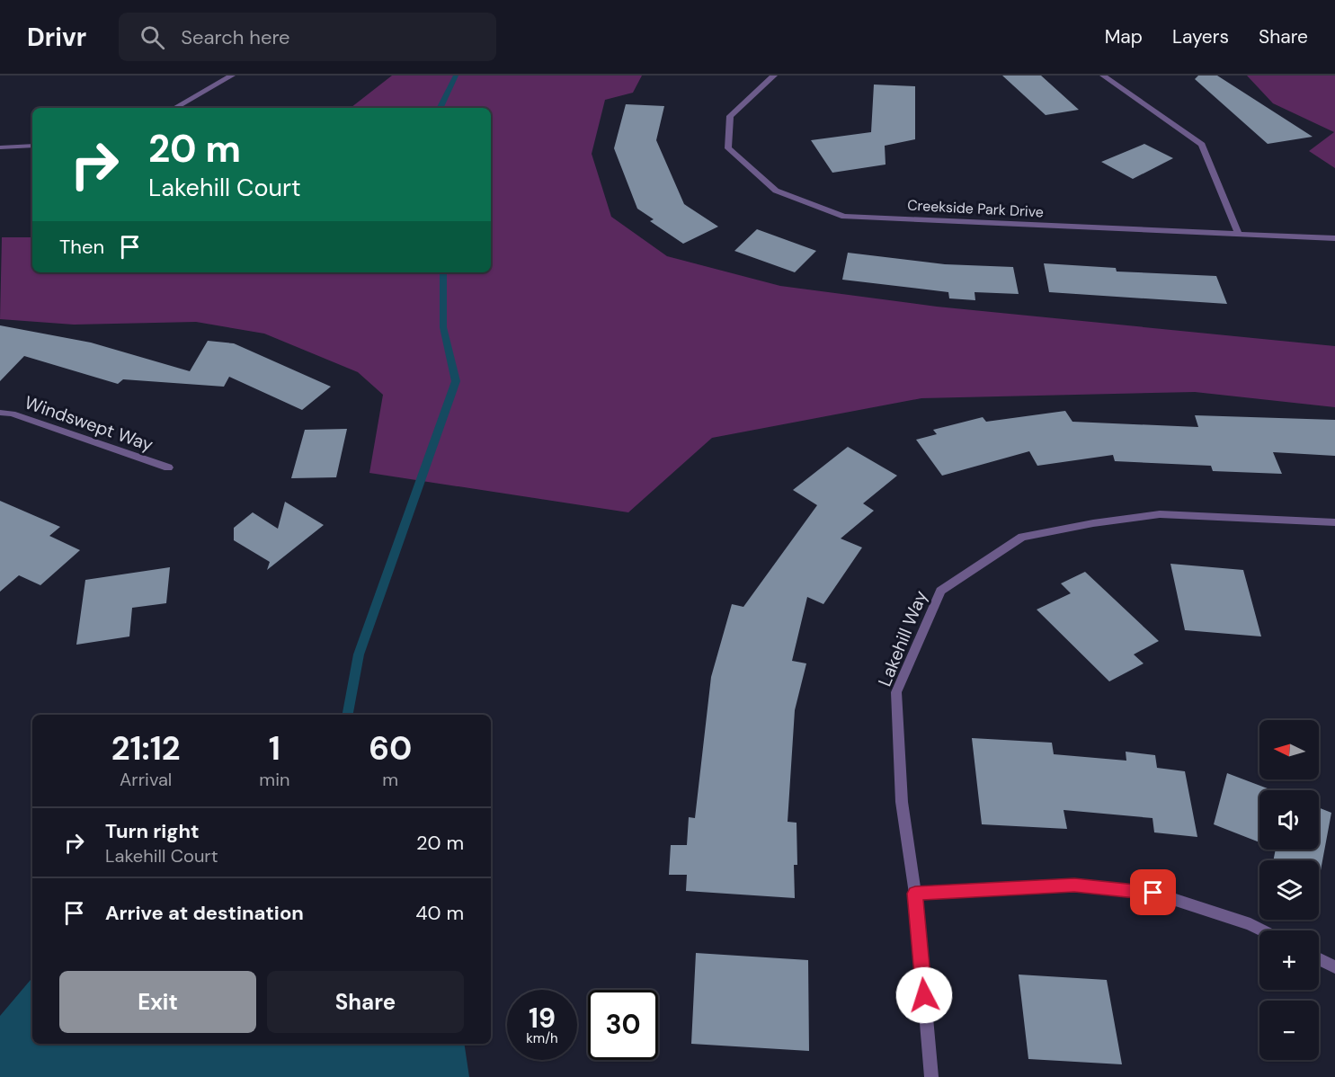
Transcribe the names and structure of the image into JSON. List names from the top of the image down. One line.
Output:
{"streets":{"street":["Creekside Park Drive","Windswept Way","Lakehill Way"]},"north":"left","page":{"header":"Drivr","search":"Search here","nav":["Map","Layers","Share"],"turn":["20 m","Lakehill Court"],"then":"Then","eta":["21:12","Arrival","1","min","60","m"],"map_buttons":["+","−"],"list":[{"name":"Turn right","note":"Lakehill Court","value":"20 m"},{"name":"Arrive at destination","value":"40 m"}],"buttons":["Exit","Share"],"speed":"19 km/h","limit":"30"}}
